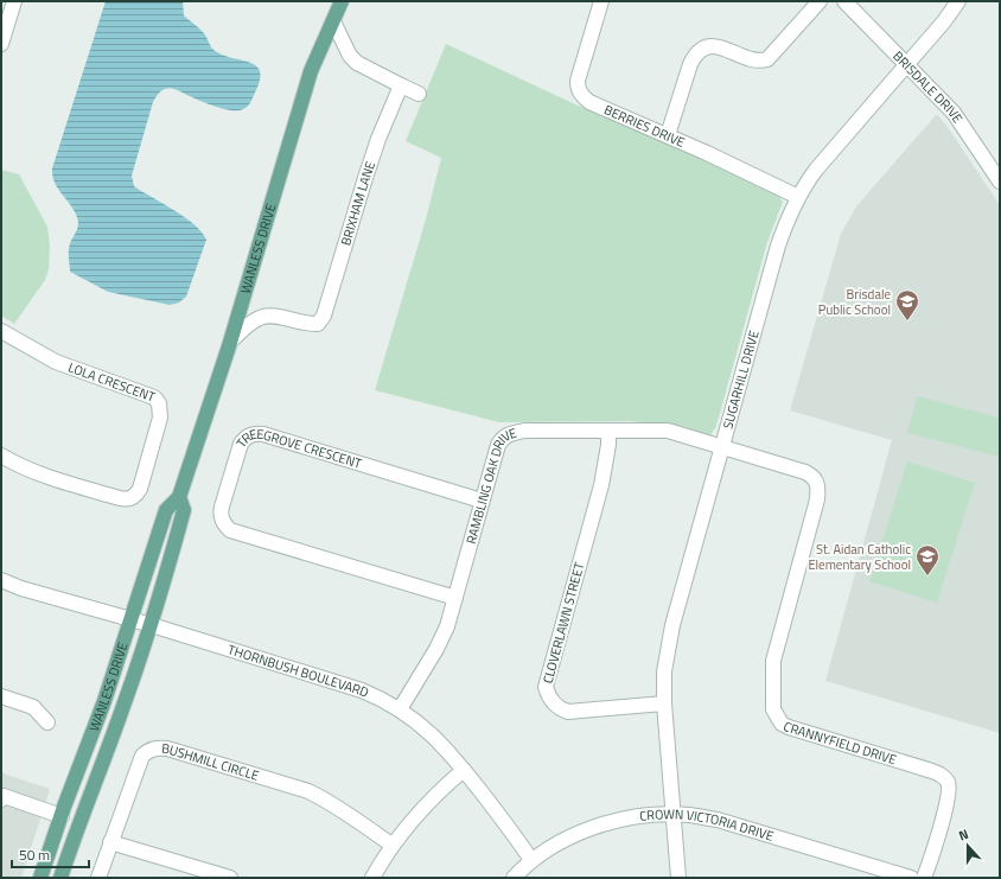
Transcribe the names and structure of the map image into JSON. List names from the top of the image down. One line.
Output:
{"streets":{"main road":["WANLESS DRIVE"],"street":["BRISDALE DRIVE","BERRIES DRIVE","BRIXHAM LANE","SUGARHILL DRIVE","LOLA CRESCENT","TREEGROVE CRESCENT","RAMBLING OAK DRIVE","CLOVERLAWN STREET","THORNBUSH BOULEVARD","CRANNYFIELD DRIVE","BUSHMILL CIRCLE","CROWN VICTORIA DRIVE"]},"crossings":[["BRISDALE DRIVE","SUGARHILL DRIVE"],["BERRIES DRIVE","SUGARHILL DRIVE"],["BRIXHAM LANE","WANLESS DRIVE"],["WANLESS DRIVE","THORNBUSH BOULEVARD"],["SUGARHILL DRIVE","RAMBLING OAK DRIVE"],["SUGARHILL DRIVE","CLOVERLAWN STREET"],["SUGARHILL DRIVE","CRANNYFIELD DRIVE"],["SUGARHILL DRIVE","CROWN VICTORIA DRIVE"],["TREEGROVE CRESCENT","RAMBLING OAK DRIVE"],["RAMBLING OAK DRIVE","CLOVERLAWN STREET"],["RAMBLING OAK DRIVE","THORNBUSH BOULEVARD"],["RAMBLING OAK DRIVE","CRANNYFIELD DRIVE"],["THORNBUSH BOULEVARD","CROWN VICTORIA DRIVE"]],"places":{"school or university":["Brisdale Public School","St. Aidan Catholic Elementary School"]},"scale_bar":"50 m","north":"top"}
